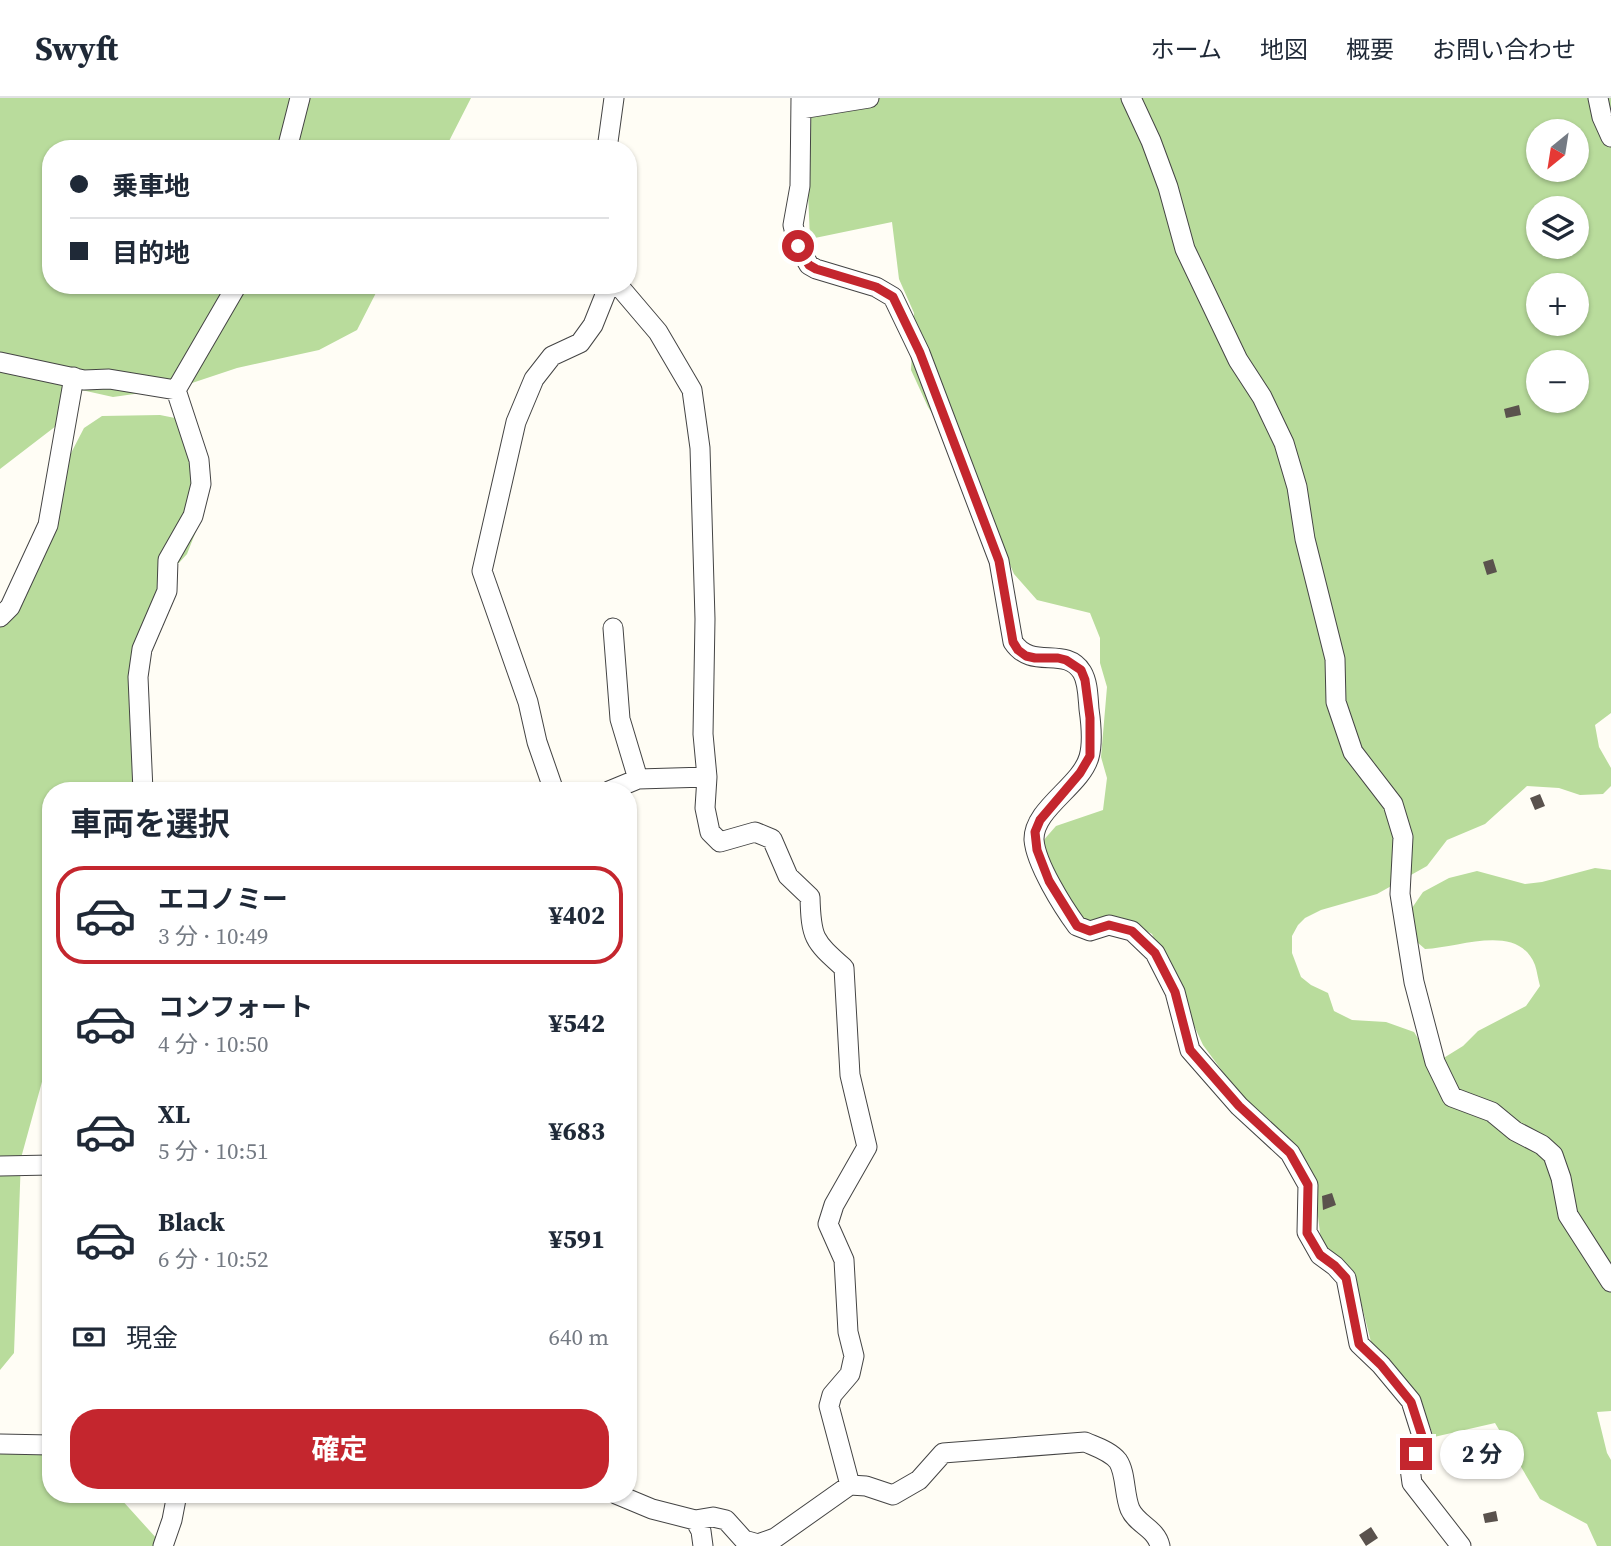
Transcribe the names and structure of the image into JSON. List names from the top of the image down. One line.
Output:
{"north":"bottom left","page":{"header":"Swyft","nav":["ホーム","地図","概要","お問い合わせ"],"map_buttons":["+","−"],"banner":["乗車地","目的地"],"heading":"車両を選択","list":[{"name":"エコノミー","note":"3 分 · 10:49","value":"¥402"},{"name":"コンフォート","note":"4 分 · 10:50","value":"¥542"},{"name":"XL","note":"5 分 · 10:51","value":"¥683"},{"name":"Black","note":"6 分 · 10:52","value":"¥591"}],"pay":["現金","640 m"],"buttons":"確定","bubble":"2 分"}}
